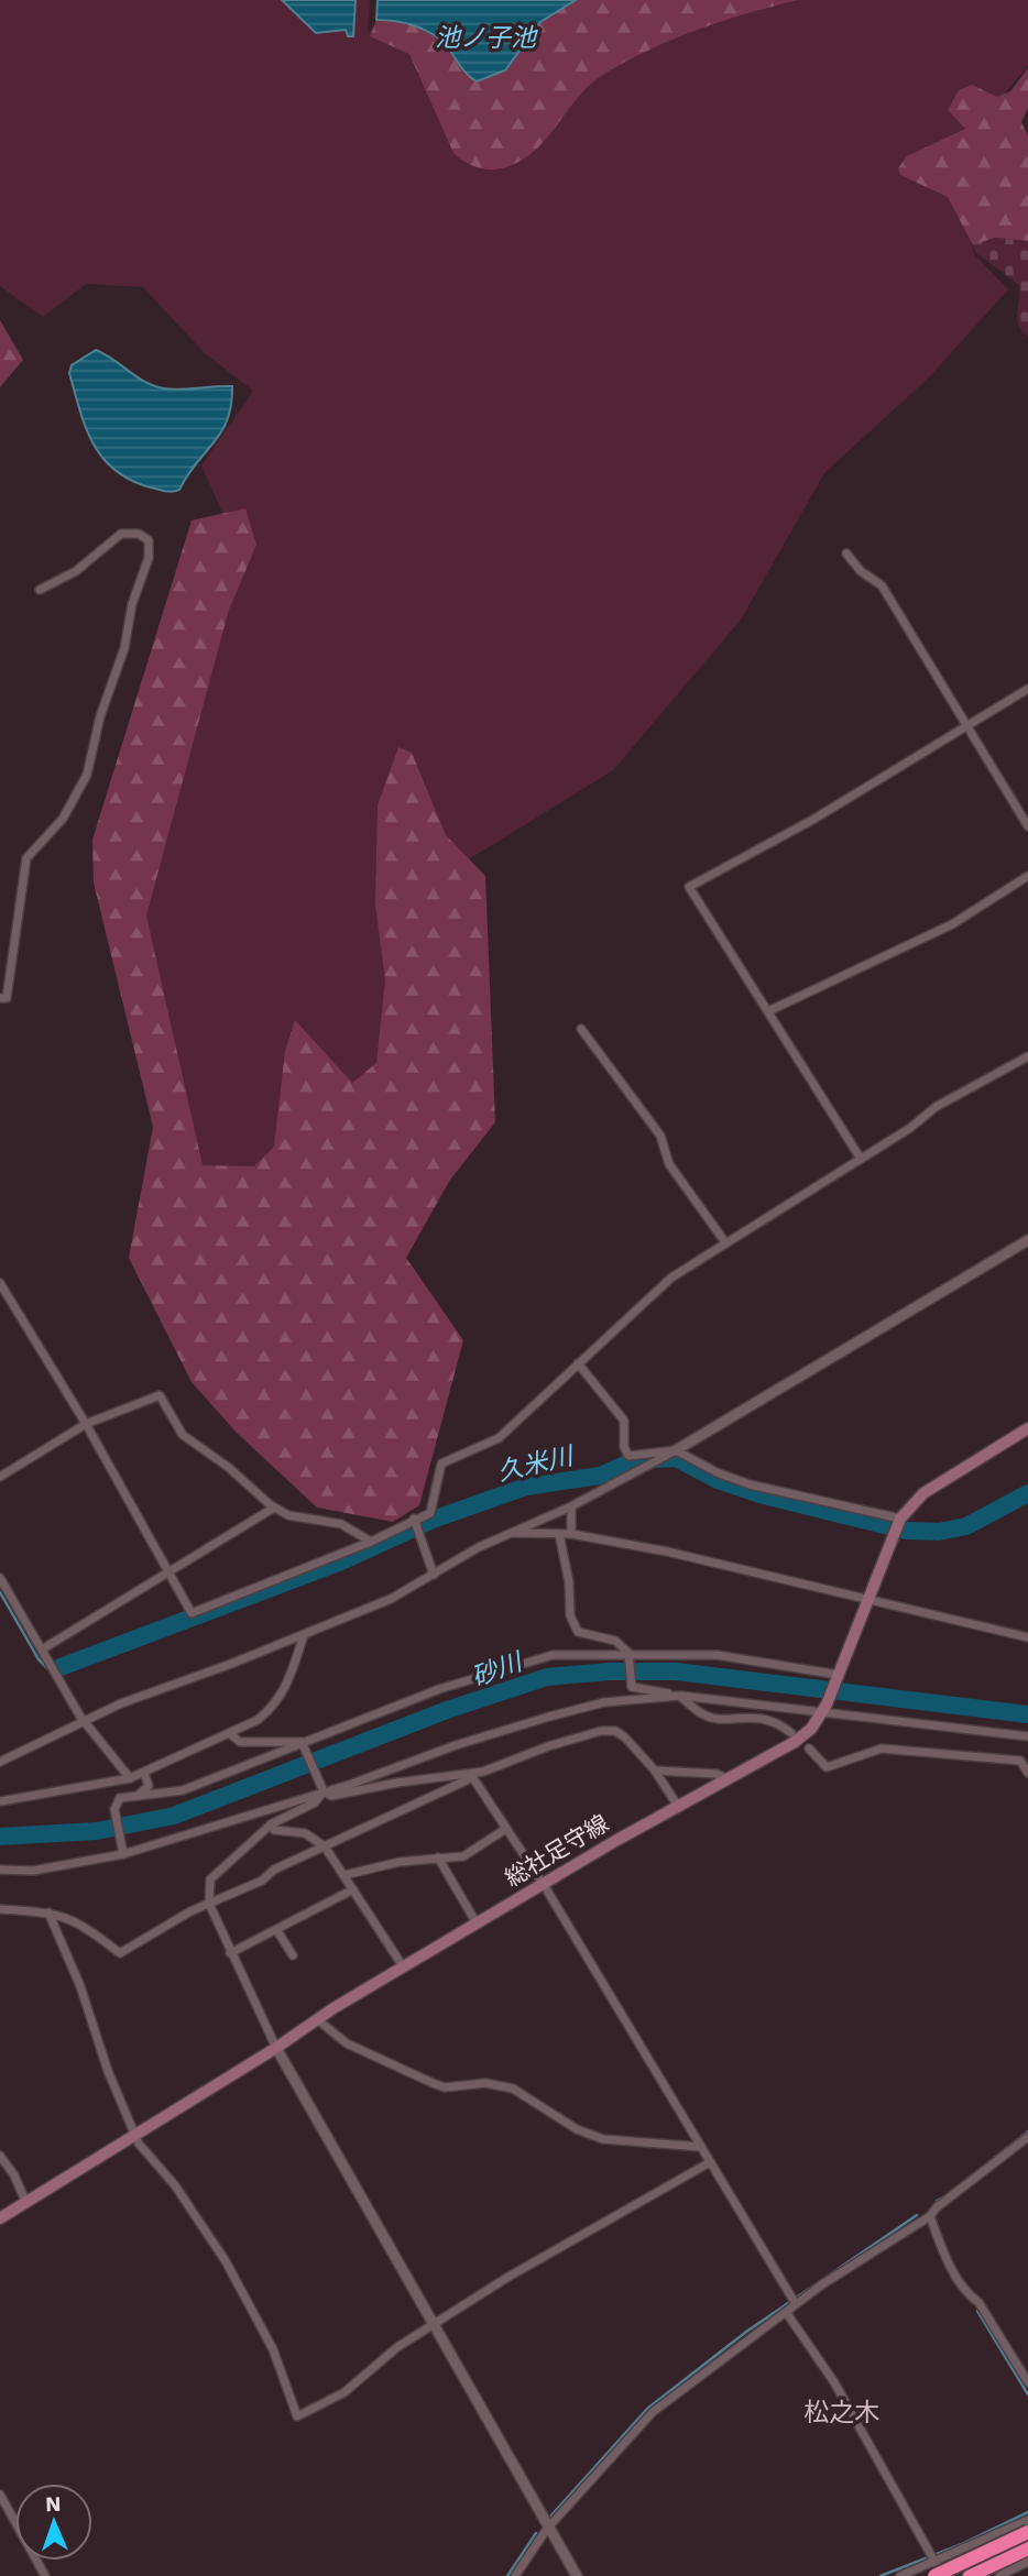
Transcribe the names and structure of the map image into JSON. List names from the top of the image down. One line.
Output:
{"streets":{"main road":["総社足守線"]},"districts":["松之木"],"water":["池ノ子池","久米川","砂川"],"north":"top"}
